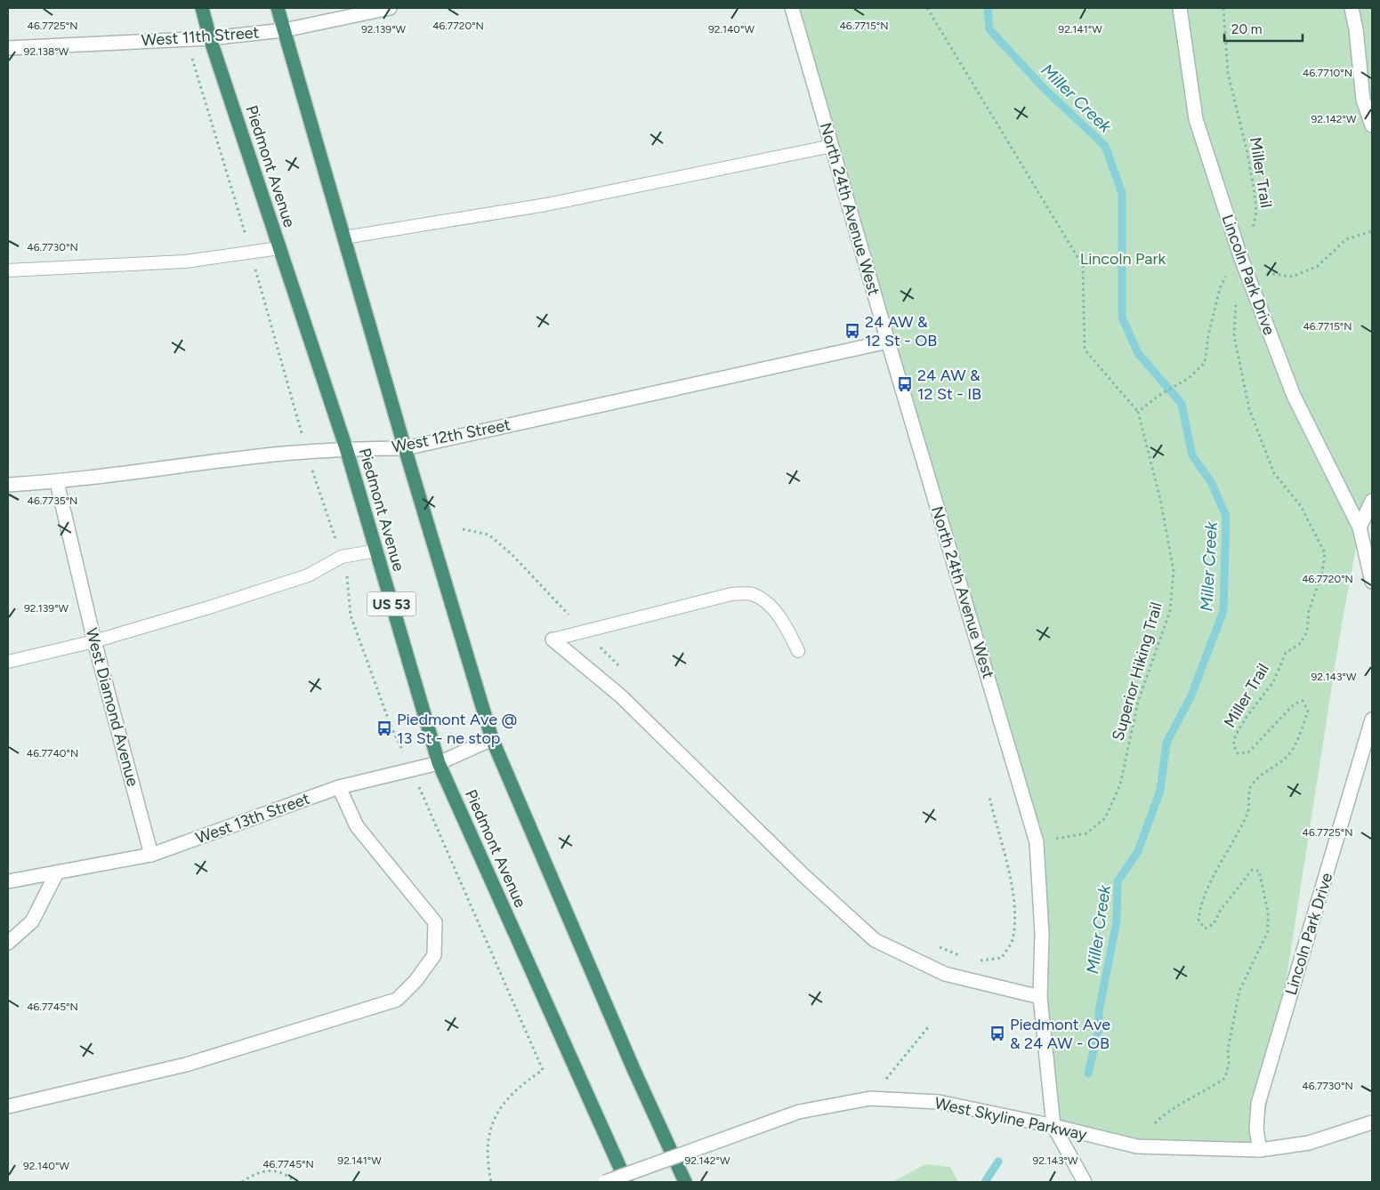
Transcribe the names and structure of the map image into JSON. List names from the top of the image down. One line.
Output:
{"streets":{"highway":["Piedmont Avenue","US 53"],"street":["West 11th Street","North 24th Avenue West","Lincoln Park Drive","West 12th Street","West Diamond Avenue","West 13th Street","West Skyline Parkway"],"path":["Miller Trail","Superior Hiking Trail"]},"crossings":[["West 11th Street","Piedmont Avenue"],["Piedmont Avenue","West 12th Street"],["Piedmont Avenue","West 13th Street"],["Miller Trail","Lincoln Park Drive"],["North 24th Avenue West","West 12th Street"],["North 24th Avenue West","Superior Hiking Trail"],["North 24th Avenue West","West Skyline Parkway"],["Lincoln Park Drive","West Skyline Parkway"],["West 12th Street","West Diamond Avenue"],["West Diamond Avenue","West 13th Street"]],"water":["Miller Creek"],"parks":["Lincoln Park"],"places":{"bus stop":["24 AW & 12 St - OB","24 AW & 12 St - IB","Piedmont Ave @ 13 St - ne stop","Piedmont Ave & 24 AW - OB"]},"scale_bar":"20 m","coordinates":["46.7715°N","46.7725°N","46.7720°N","92.139°W","92.140°W","92.141°W","92.138°W","46.7710°N","92.142°W","46.7730°N","46.7735°N","92.143°W","46.7740°N","46.7745°N"]}
